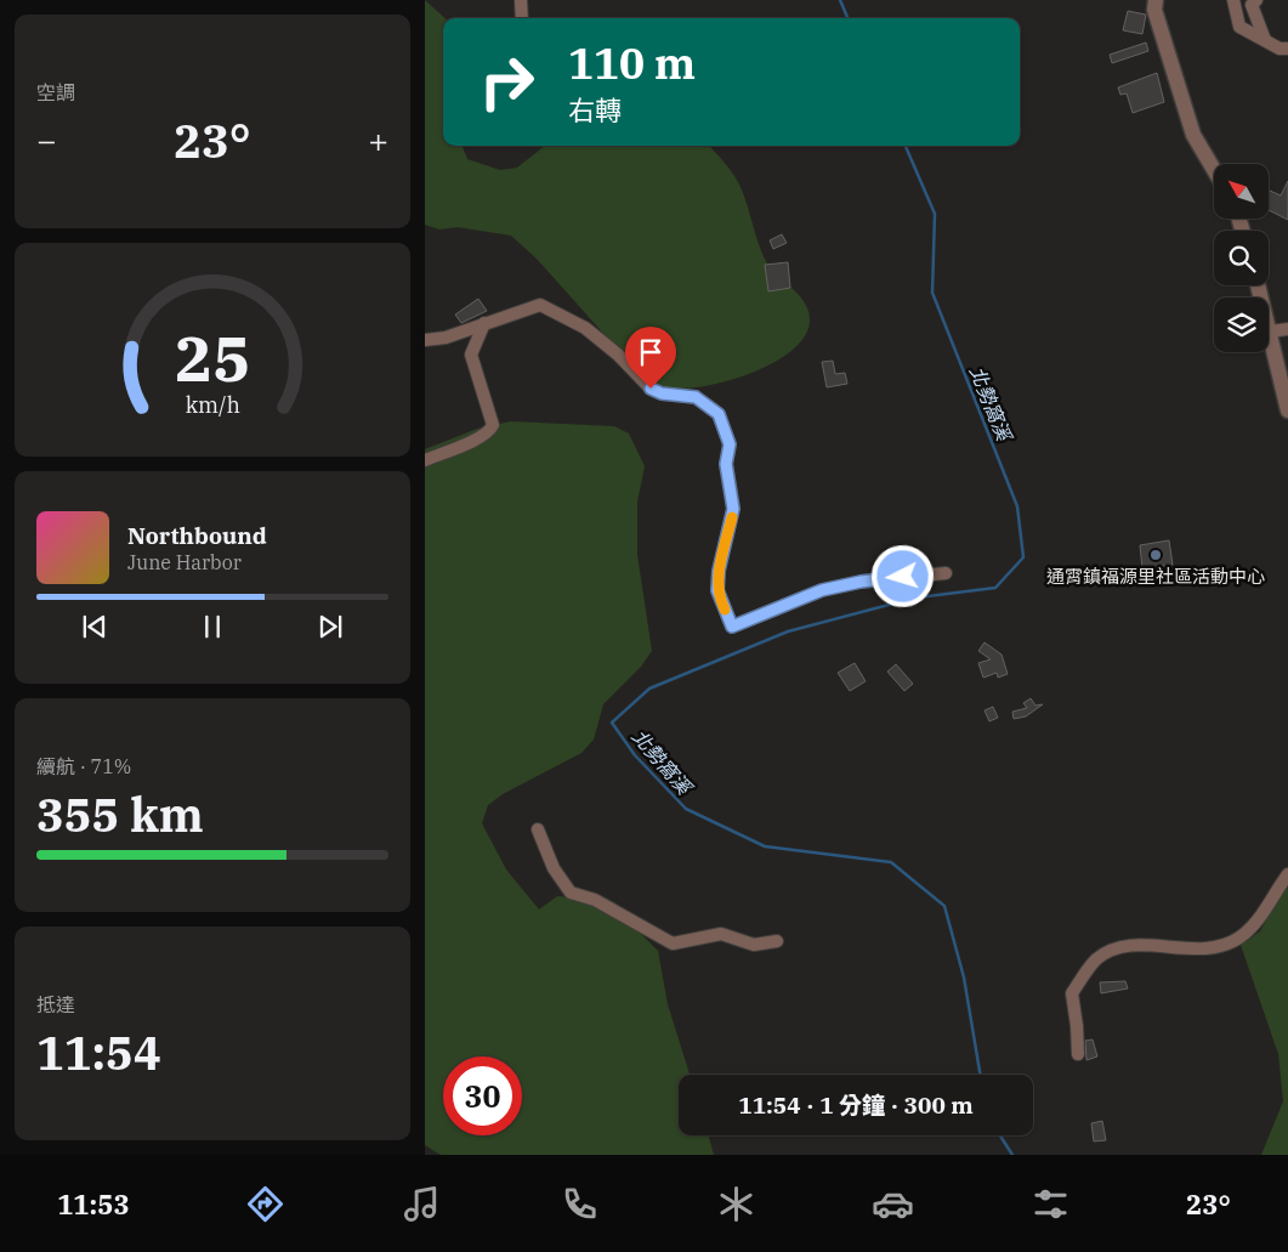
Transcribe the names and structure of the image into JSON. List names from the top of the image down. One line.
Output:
{"water":["北勢窩溪"],"places":["通霄鎮福源里社區活動中心"],"north":"top left","page":{"tile":["空調",["續航 · 71%","355 km"],["抵達","11:54"]],"turn":["110 m","右轉"],"heat":["−","23°","+"],"song":["Northbound","June Harbor"],"limit":"30","trip":"11:54 · 1 分鐘 · 300 m","tabs":["11:53","23°"],"gauge":["25","km/h"]}}
